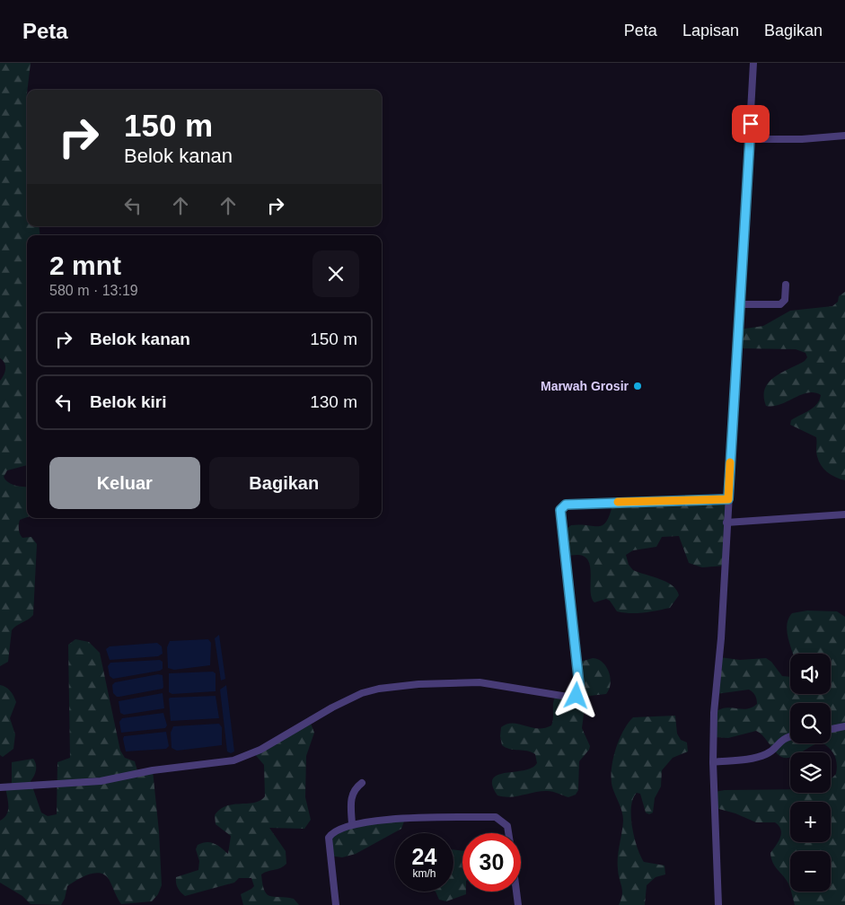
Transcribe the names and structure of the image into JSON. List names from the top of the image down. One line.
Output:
{"places":["Marwah Grosir"],"page":{"header":"Peta","nav":["Peta","Lapisan","Bagikan"],"turn":["150 m","Belok kanan"],"heading":["2 mnt","580 m · 13:19"],"list":[{"name":"Belok kanan","value":"150 m"},{"name":"Belok kiri","value":"130 m"}],"buttons":["Keluar","Bagikan"],"map_buttons":["+","−"],"speed":"24 km/h","limit":"30"}}
